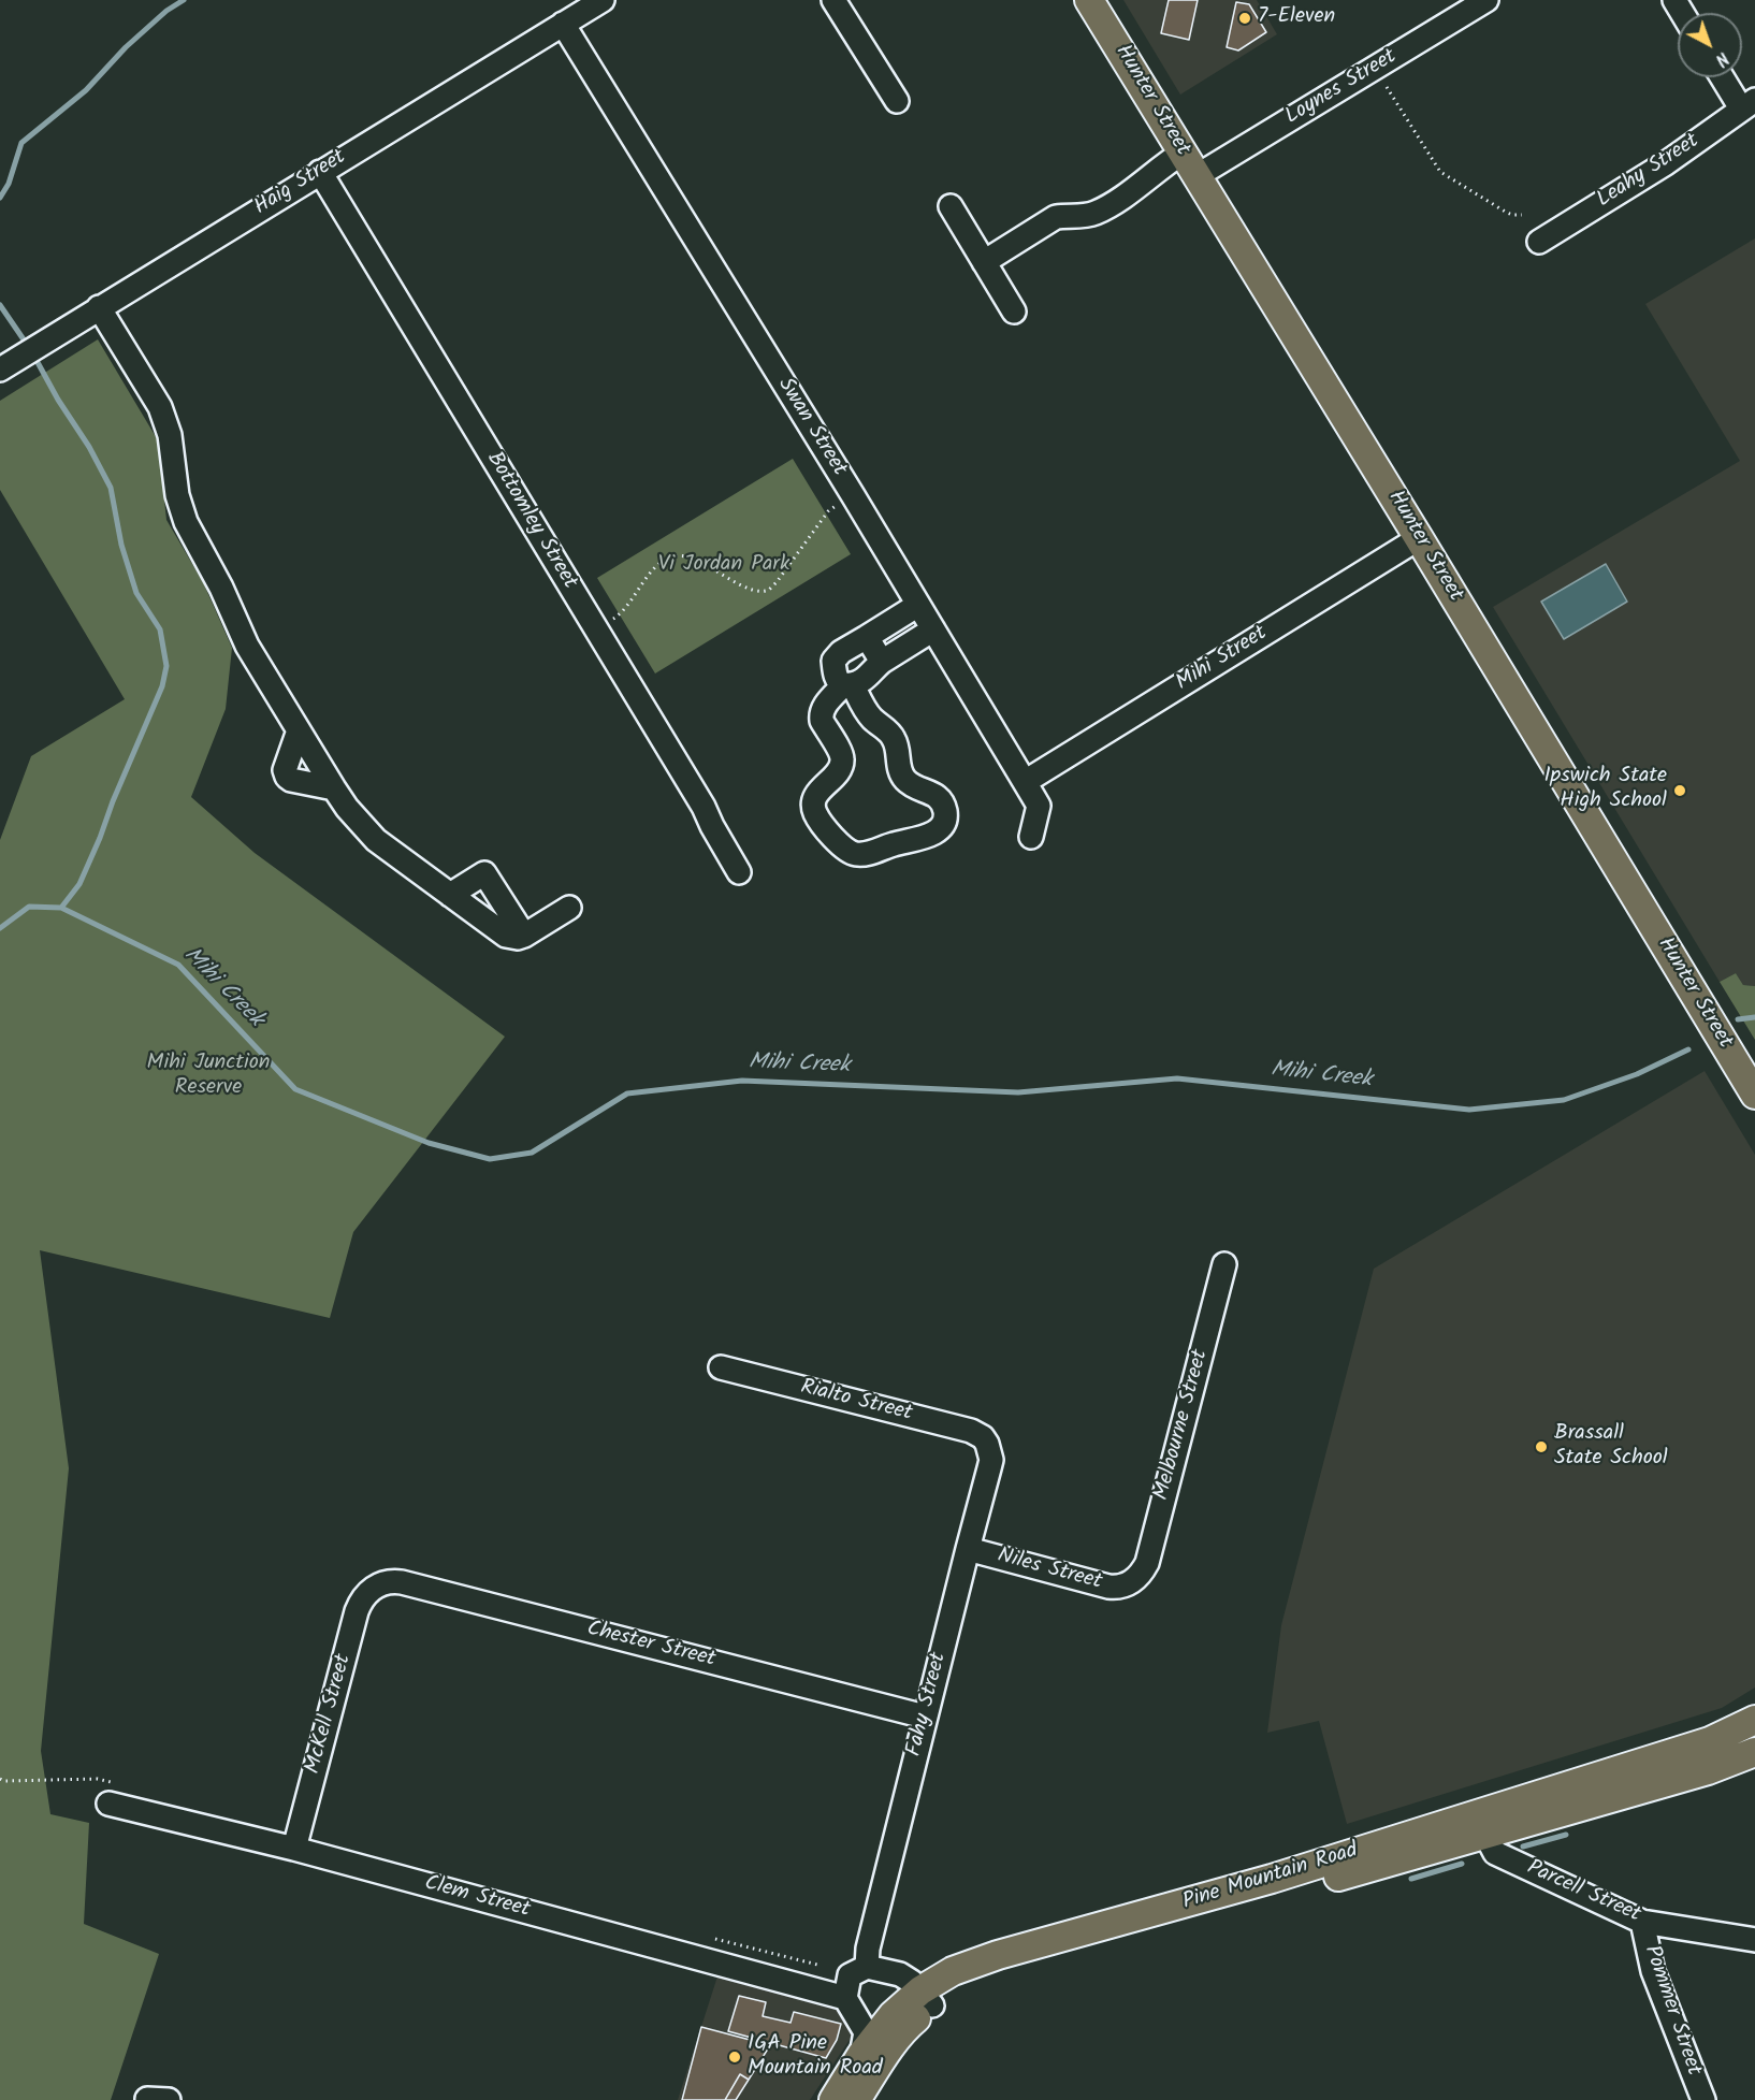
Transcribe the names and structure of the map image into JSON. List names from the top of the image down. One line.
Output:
{"streets":{"main road":["Hunter Street","Pine Mountain Road"],"street":["Loynes Street","Leahy Street","Haig Street","Swan Street","Bottomley Street","Mihi Street","Rialto Street","Melbourne Street","Niles Street","Chester Street","Fahy Street","McKell Street","Parcell Street","Clem Street","Pommer Street"]},"crossings":[["Loynes Street","Hunter Street"],["Hunter Street","Mihi Street"],["Haig Street","Swan Street"],["Haig Street","Bottomley Street"],["Swan Street","Mihi Street"],["Rialto Street","Fahy Street"],["Melbourne Street","Niles Street"],["Niles Street","Fahy Street"],["Chester Street","Fahy Street"],["Chester Street","McKell Street"],["Fahy Street","Pine Mountain Road"],["Fahy Street","Clem Street"],["McKell Street","Clem Street"],["Pine Mountain Road","Parcell Street"],["Pine Mountain Road","Clem Street"],["Parcell Street","Pommer Street"]],"water":["Mihi Creek"],"parks":["Vi Jordan Park","Mihi Junction Reserve"],"places":["7-Eleven","Ipswich State High School","Brassall State School","IGA Pine Mountain Road"],"north":"bottom right"}
